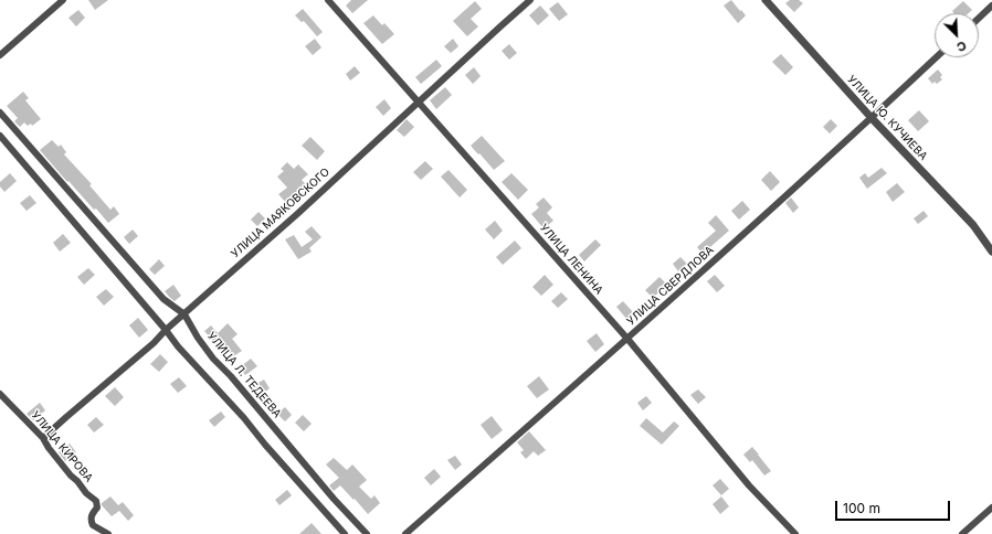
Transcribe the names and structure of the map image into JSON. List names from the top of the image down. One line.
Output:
{"streets":{"street":["УЛИЦА Ю. КУЧИЕВА","УЛИЦА МАЯКОВСКОГО","УЛИЦА ЛЕНИНА","УЛИЦА СВЕРДЛОВА","УЛИЦА Л. ТЕДЕЕВА","УЛИЦА КИРОВА"]},"crossings":[["УЛИЦА Ю. КУЧИЕВА","УЛИЦА СВЕРДЛОВА"],["УЛИЦА МАЯКОВСКОГО","УЛИЦА ЛЕНИНА"],["УЛИЦА МАЯКОВСКОГО","УЛИЦА Л. ТЕДЕЕВА"],["УЛИЦА МАЯКОВСКОГО","УЛИЦА КИРОВА"],["УЛИЦА ЛЕНИНА","УЛИЦА СВЕРДЛОВА"]],"scale_bar":"100 m","north":"bottom right"}
